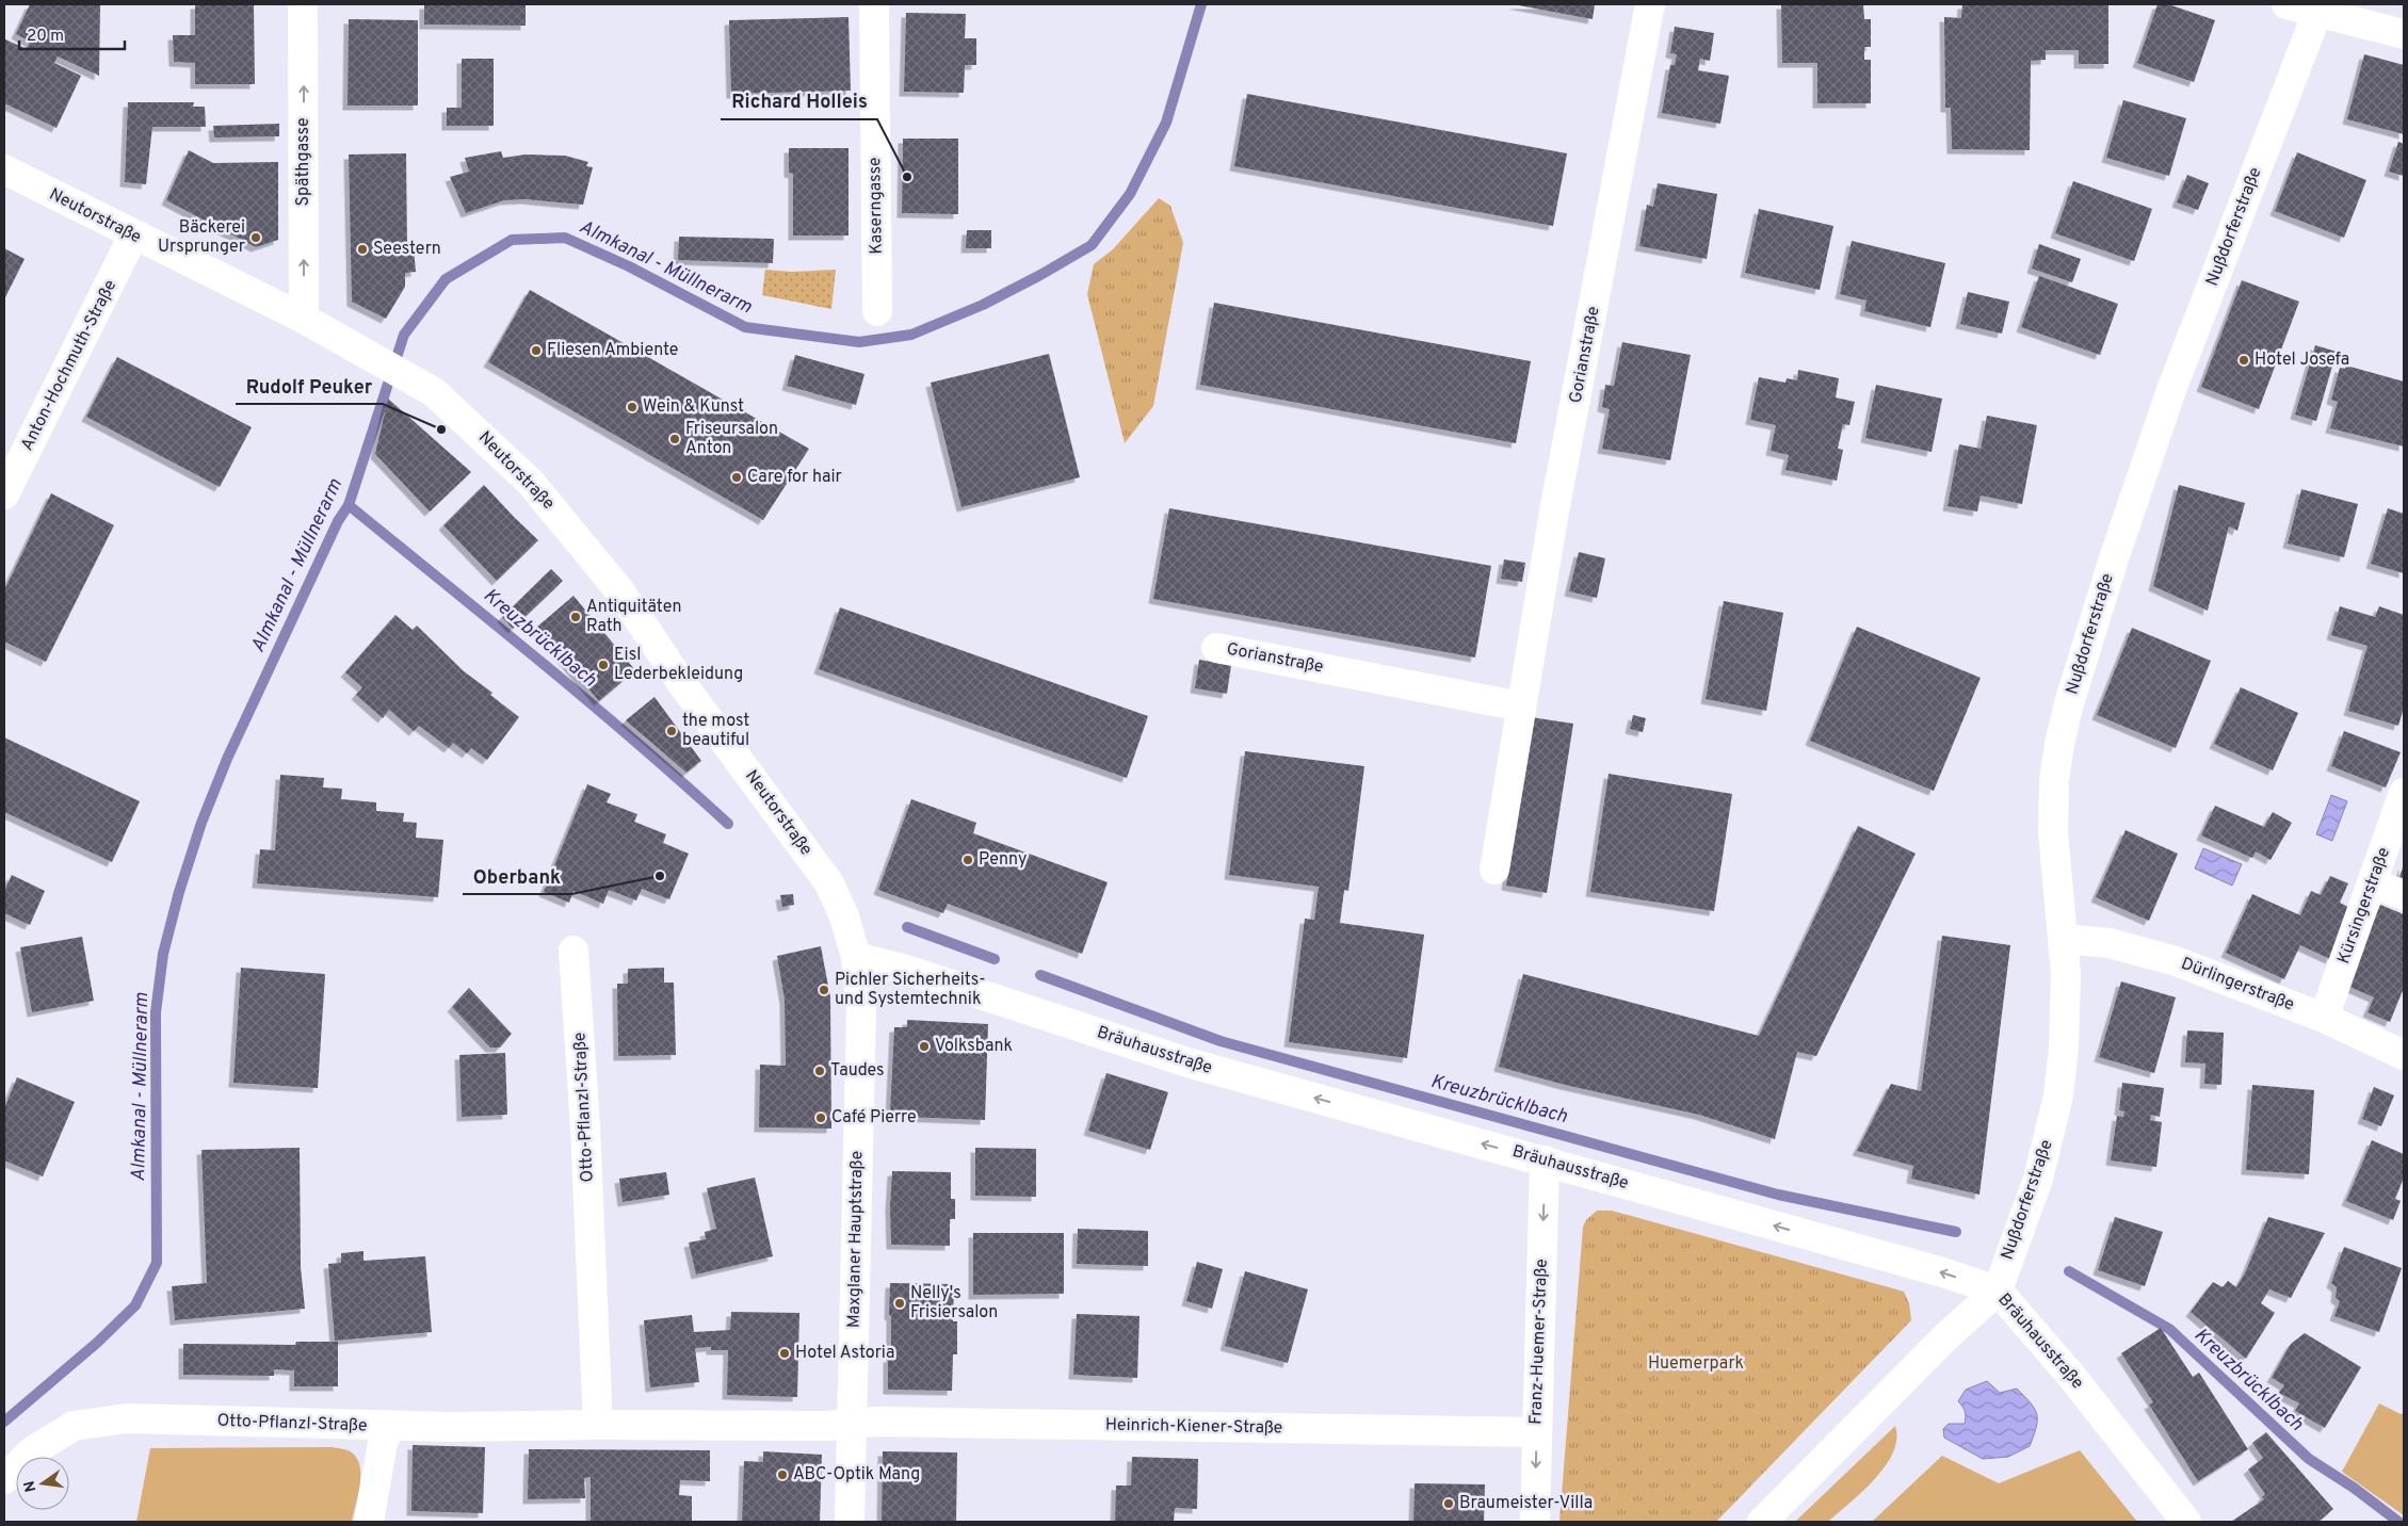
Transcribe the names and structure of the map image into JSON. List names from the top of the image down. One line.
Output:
{"streets":{"street":["Späthgasse","Kaserngasse","Neutorstraße","Nußdorferstraße","Gorianstraße","Anton-Hochmuth-Straße","Kürsingerstraße","Dürlingerstraße","Bräuhausstraße","Otto-Pflanzl-Straße","Maxglaner Hauptstraße","Franz-Huemer-Straße","Heinrich-Kiener-Straße"]},"crossings":[["Späthgasse","Neutorstraße"],["Neutorstraße","Anton-Hochmuth-Straße"],["Neutorstraße","Bräuhausstraße"],["Neutorstraße","Maxglaner Hauptstraße"],["Nußdorferstraße","Dürlingerstraße"],["Nußdorferstraße","Bräuhausstraße"],["Kürsingerstraße","Dürlingerstraße"],["Bräuhausstraße","Maxglaner Hauptstraße"],["Bräuhausstraße","Franz-Huemer-Straße"],["Otto-Pflanzl-Straße","Maxglaner Hauptstraße"],["Otto-Pflanzl-Straße","Heinrich-Kiener-Straße"],["Maxglaner Hauptstraße","Heinrich-Kiener-Straße"],["Franz-Huemer-Straße","Heinrich-Kiener-Straße"]],"one_way":["Späthgasse","Bräuhausstraße","Franz-Huemer-Straße"],"water":["Almkanal - Müllnerarm","Kreuzbrücklbach"],"parks":["Huemerpark"],"places":["Richard Holleis","Bäckerei Ursprunger","Seestern","Fliesen Ambiente","Hotel Josefa","Wein & Kunst","Rudolf Peuker","Friseursalon Anton","Care for hair","Antiquitäten Rath","Eisl Lederbekleidung","the most beautiful","Penny","Oberbank","Pichler Sicherheits- und Systemtechnik","Volksbank","Taudes","Café Pierre","Nelly's Frisiersalon","Hotel Astoria","ABC-Optik Mang","Braumeister-Villa"],"scale_bar":"20 m","north":"left"}
